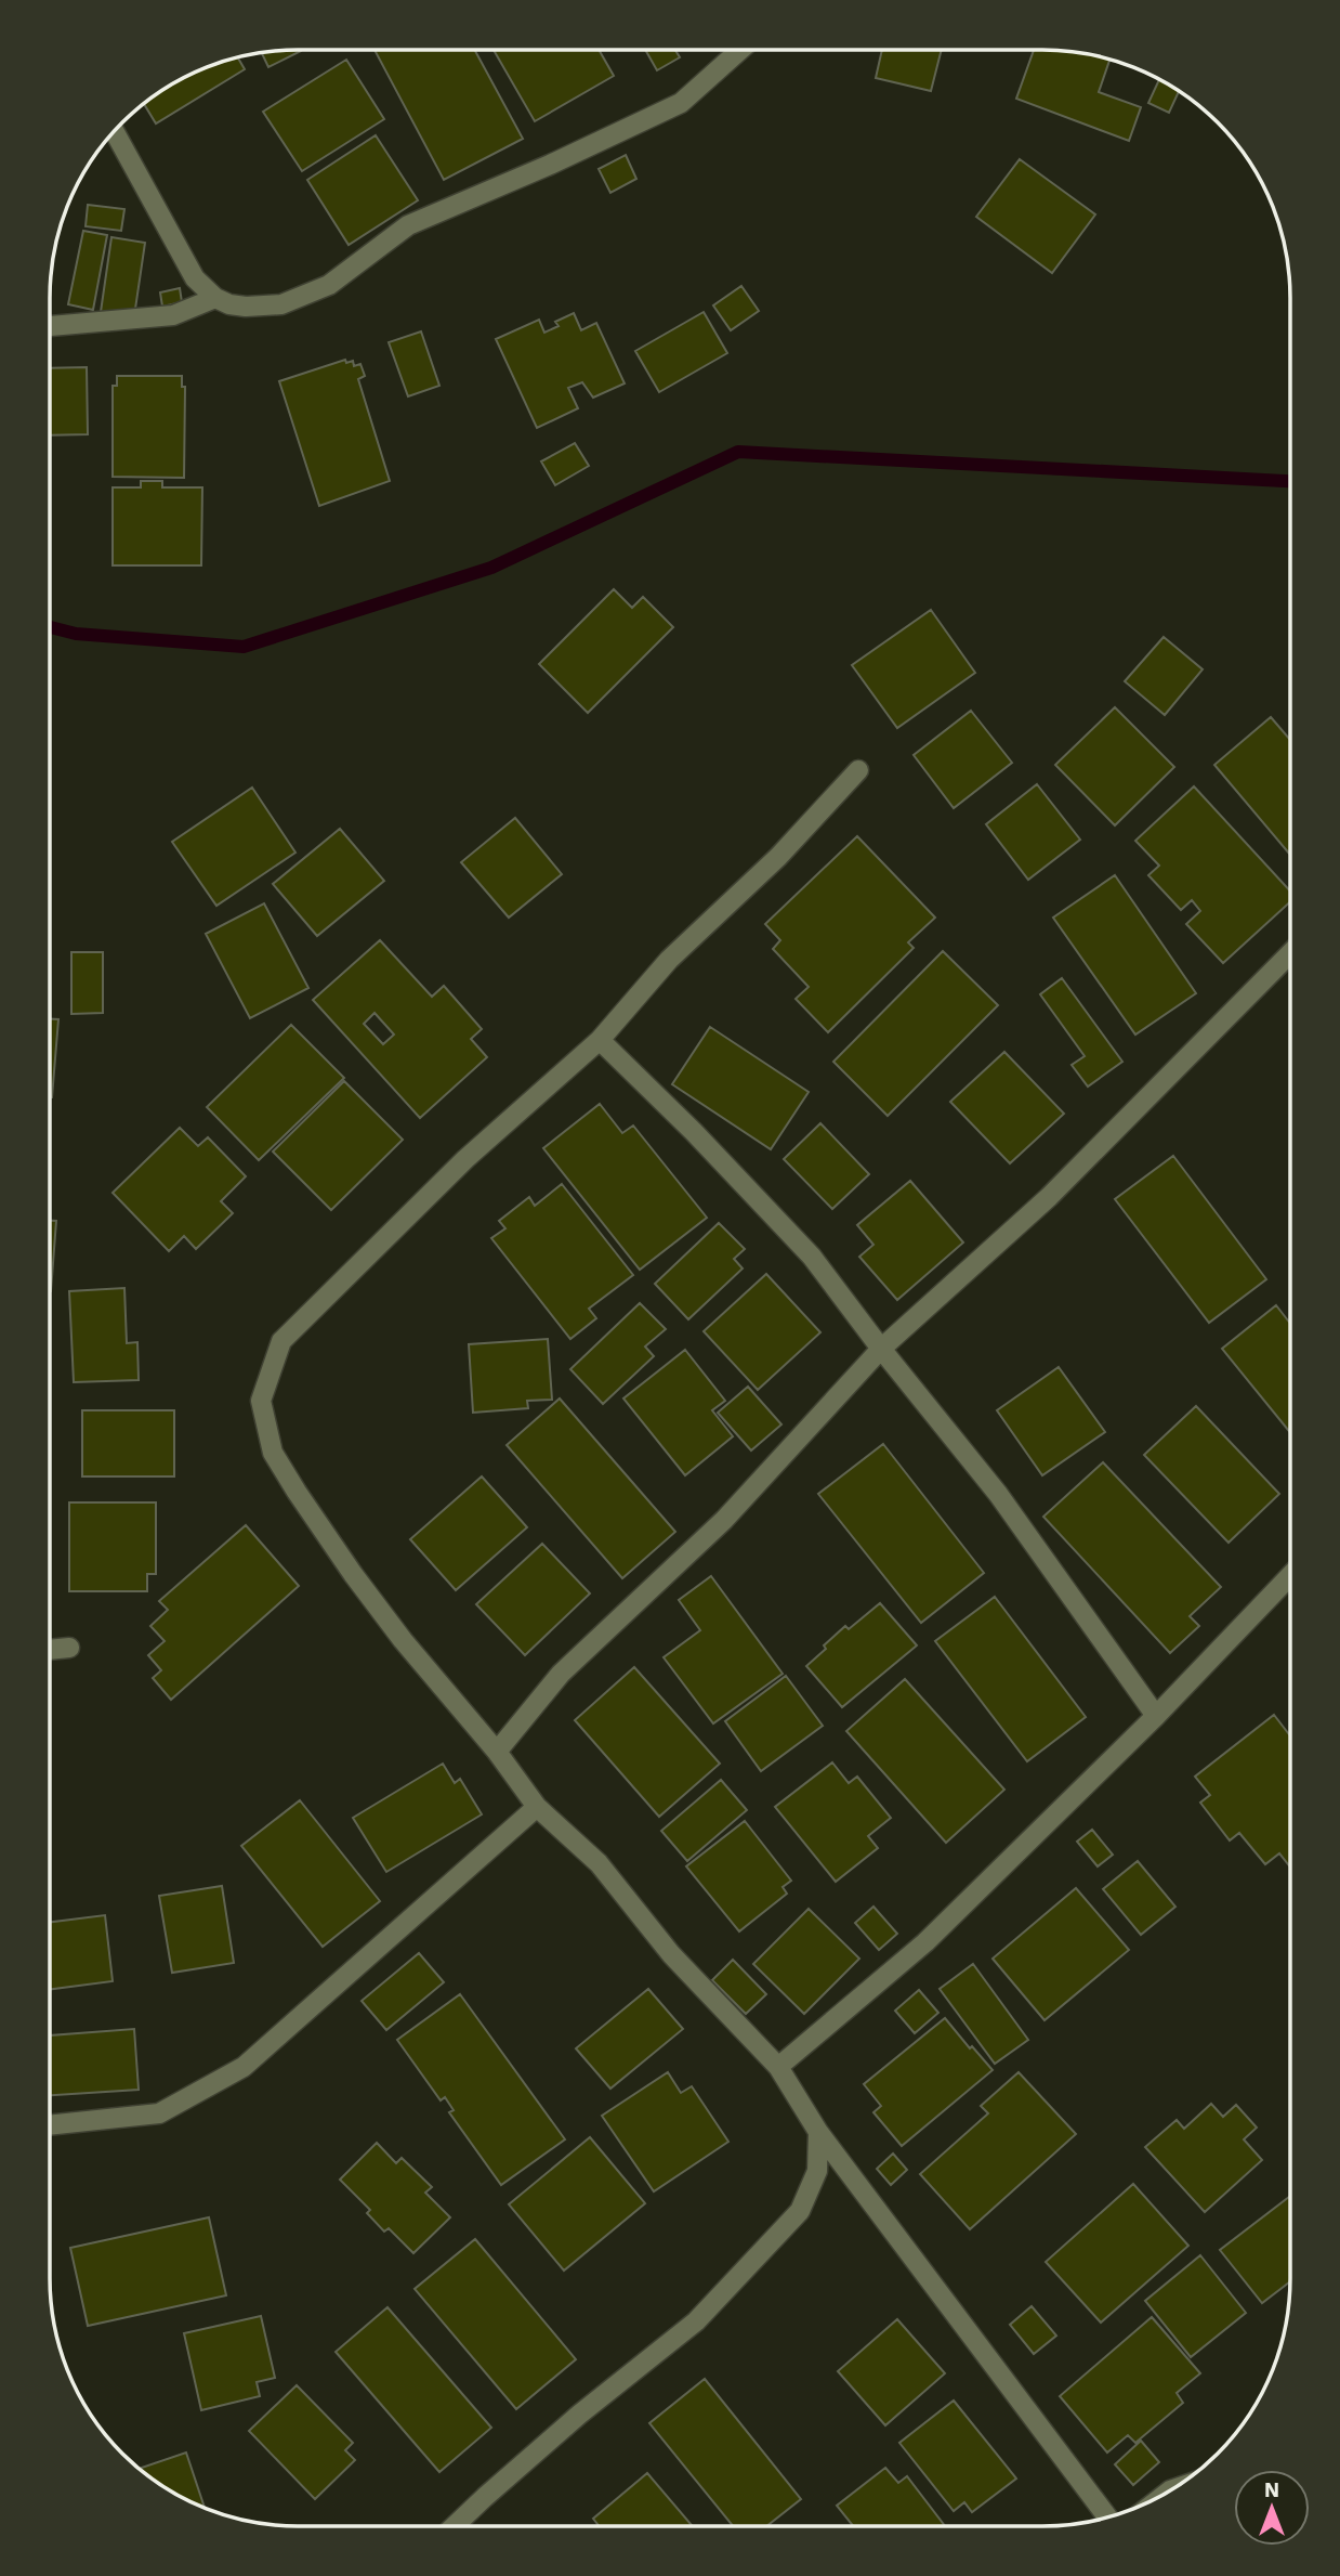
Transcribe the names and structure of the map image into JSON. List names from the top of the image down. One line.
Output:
{"north":"top"}
